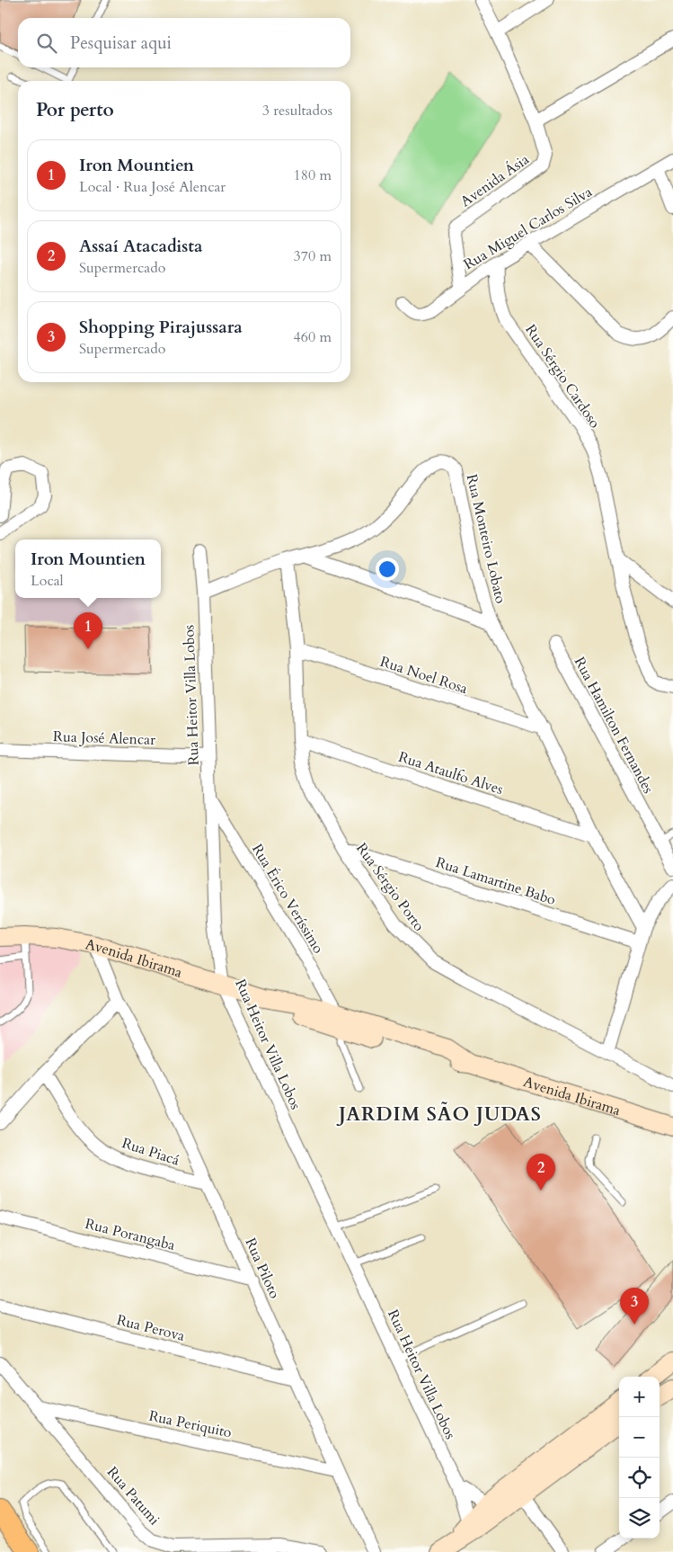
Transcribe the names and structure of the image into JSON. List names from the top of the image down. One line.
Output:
{"streets":{"main road":["Avenida Ibirama"],"street":["Avenida Ásia","Rua Miguel Carlos Silva","Rua Sérgio Cardoso","Rua Monteiro Lobato","Rua Noel Rosa","Rua Heitor Villa Lobos","Rua Hamilton Fernandes","Rua José Alencar","Rua Ataulfo Alves","Rua Lamartine Babo","Rua Sérgio Porto","Rua Érico Veríssimo","Rua Piacá","Rua Porangaba","Rua Piloto","Rua Perova","Rua Periquito","Rua Patumi"]},"crossings":[["Avenida Ásia","Rua Miguel Carlos Silva"],["Rua Miguel Carlos Silva","Rua Sérgio Cardoso"],["Rua Monteiro Lobato","Rua Noel Rosa"],["Rua Monteiro Lobato","Rua Heitor Villa Lobos"],["Rua Monteiro Lobato","Rua Ataulfo Alves"],["Rua Monteiro Lobato","Rua Sérgio Porto"],["Rua Noel Rosa","Rua Sérgio Porto"],["Rua Heitor Villa Lobos","Rua José Alencar"],["Rua Heitor Villa Lobos","Rua Érico Veríssimo"],["Rua Heitor Villa Lobos","Avenida Ibirama"],["Rua Ataulfo Alves","Rua Sérgio Porto"],["Rua Lamartine Babo","Rua Sérgio Porto"],["Rua Érico Veríssimo","Avenida Ibirama"],["Avenida Ibirama","Rua Piloto"],["Rua Piacá","Rua Piloto"],["Rua Porangaba","Rua Piloto"],["Rua Piloto","Rua Perova"],["Rua Piloto","Rua Periquito"],["Rua Periquito","Rua Patumi"]],"districts":["JARDIM SÃO JUDAS"],"page":{"search":"Pesquisar aqui","heading":["Por perto","3 resultados"],"list":[{"mark":"1","name":"Iron Mountien","note":"Local · Rua José Alencar","value":"180 m"},{"mark":"2","name":"Assaí Atacadista","note":"Supermercado","value":"370 m"},{"mark":"3","name":"Shopping Pirajussara","note":"Supermercado","value":"460 m"}],"popup":["Iron Mountien","Local"],"pins":["1","2","3"],"map_buttons":["+","−"]}}
